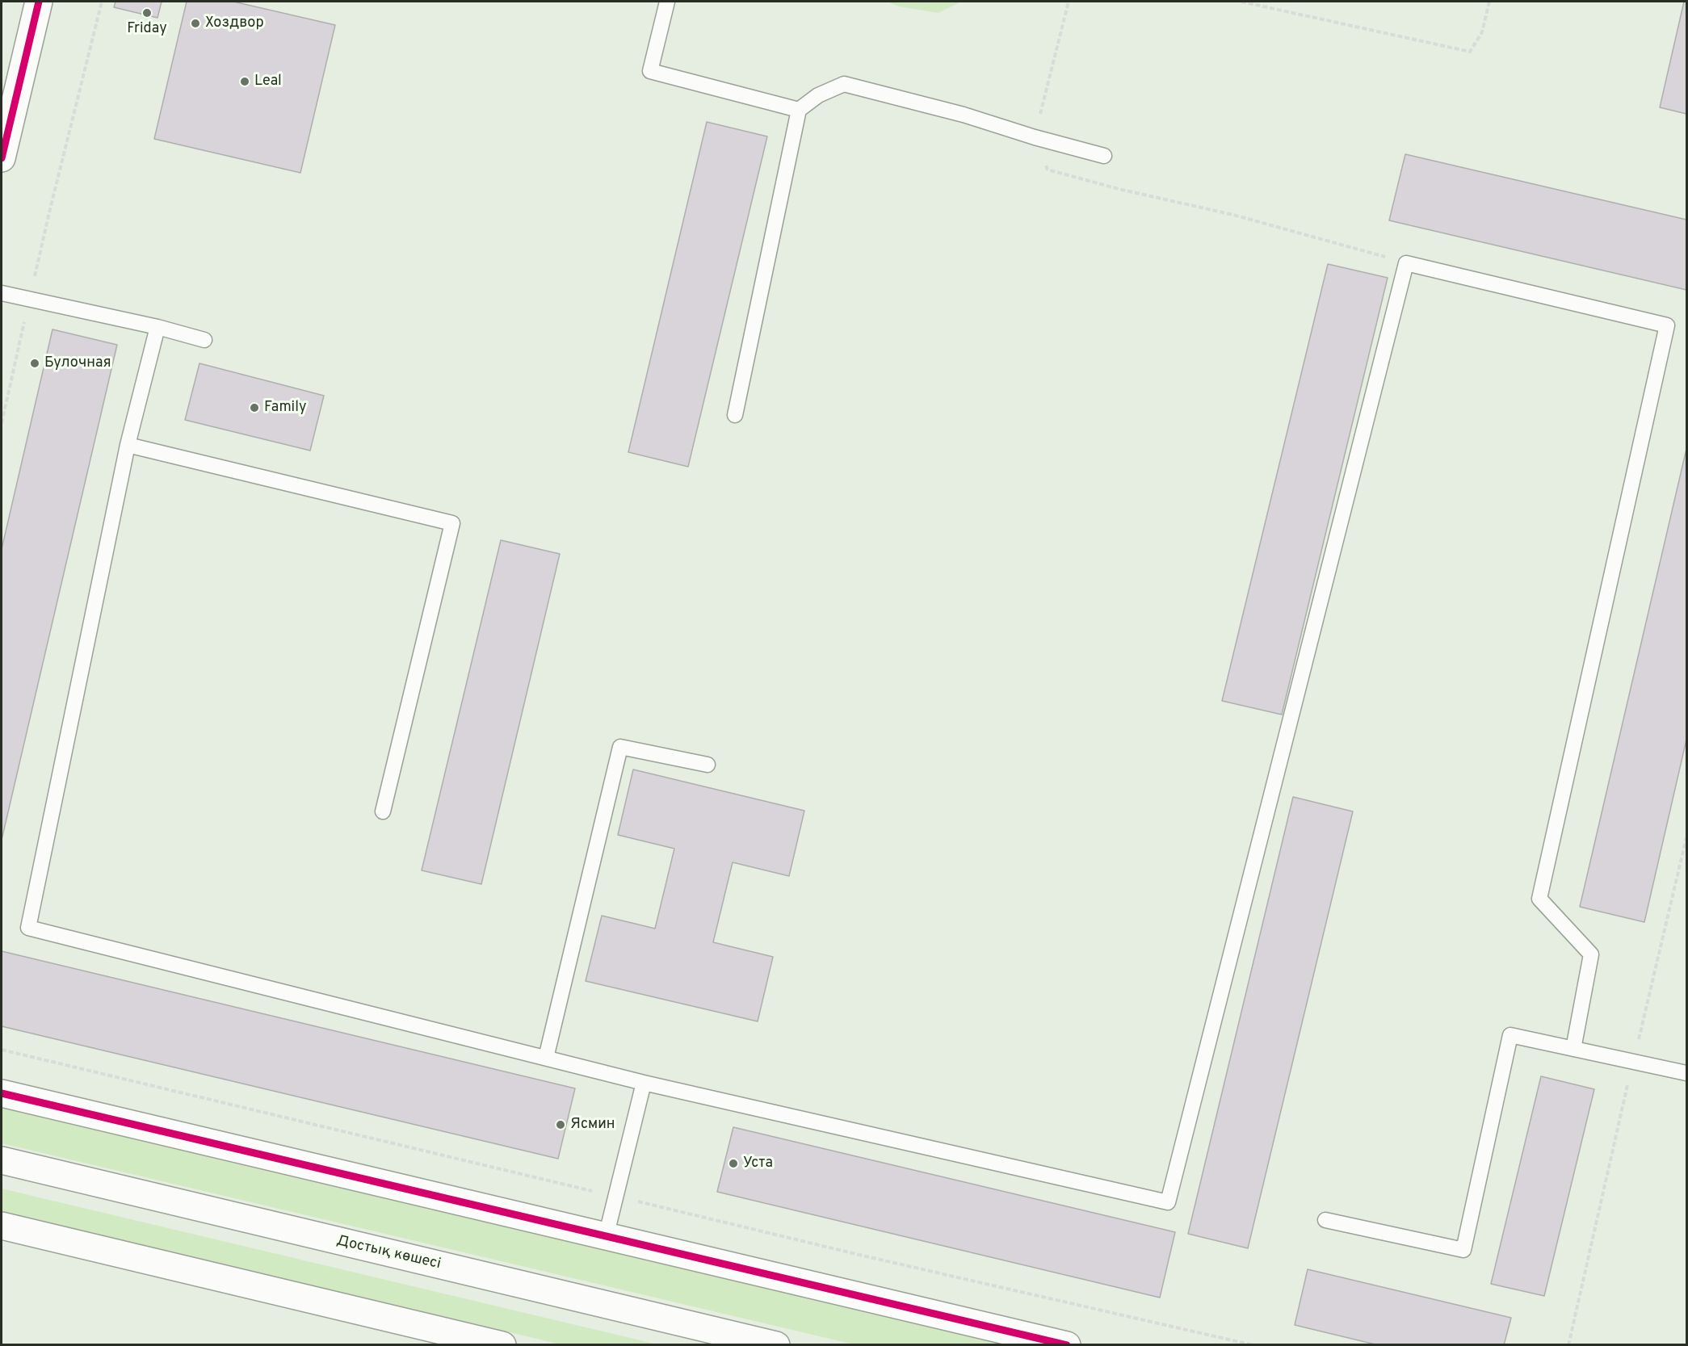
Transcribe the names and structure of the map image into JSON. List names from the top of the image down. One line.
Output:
{"streets":{"street":["Достық көшесі"]},"places":["Friday","Хоздвор","Leal","Булочная","Family","Ясмин","Уста"]}
